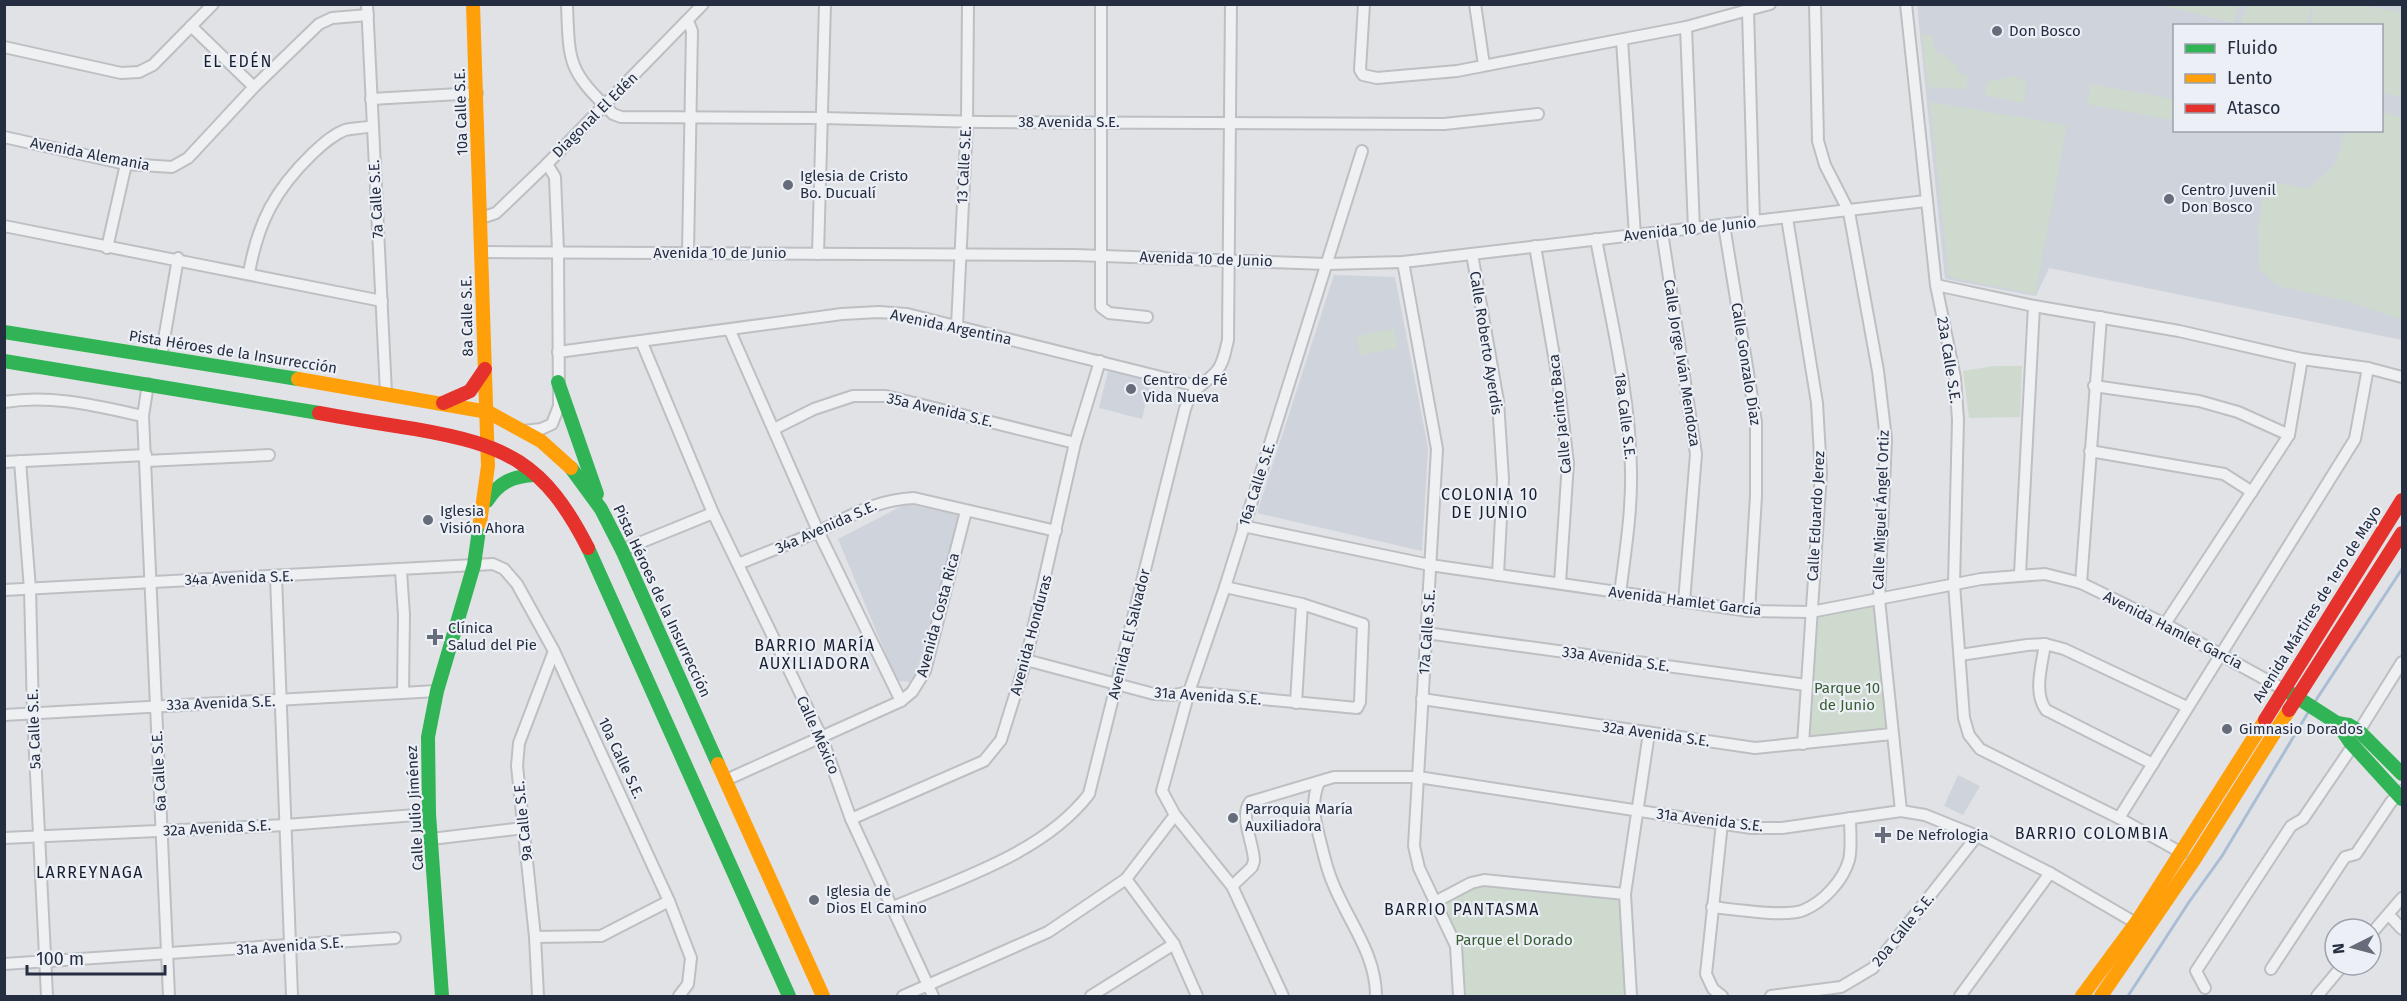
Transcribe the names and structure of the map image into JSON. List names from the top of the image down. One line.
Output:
{"streets":{"main road":["10a Calle S.E.","8a Calle S.E.","Pista Héroes de la Insurrección","Avenida Mártires de 1ero de Mayo","Calle Julio Jiménez"],"street":["Diagonal El Edén","38 Avenida S.E.","Avenida Alemania","13 Calle S.E.","7a Calle S.E.","Avenida 10 de Junio","Avenida Argentina","Calle Roberto Ayerdis","23a Calle S.E.","Calle Jorge Iván Mendoza","Calle Gonzalo Díaz","35a Avenida S.E.","Calle Jacinto Baca","18a Calle S.E.","16a Calle S.E.","Calle Miguel Ángel Ortiz","Calle Eduardo Jerez","34a Avenida S.E.","Avenida Hamlet García","Avenida Costa Rica","17a Calle S.E.","Avenida El Salvador","Avenida Honduras","33a Avenida S.E.","31a Avenida S.E.","5a Calle S.E.","32a Avenida S.E.","Calle México","6a Calle S.E.","9a Calle S.E.","20a Calle S.E."]},"crossings":[["10a Calle S.E.","Diagonal El Edén"],["10a Calle S.E.","8a Calle S.E."],["10a Calle S.E.","34a Avenida S.E."],["10a Calle S.E.","Calle Julio Jiménez"],["10a Calle S.E.","9a Calle S.E."],["Diagonal El Edén","38 Avenida S.E."],["Diagonal El Edén","8a Calle S.E."],["38 Avenida S.E.","13 Calle S.E."],["38 Avenida S.E.","Avenida El Salvador"],["Avenida Alemania","7a Calle S.E."],["13 Calle S.E.","Avenida 10 de Junio"],["13 Calle S.E.","Avenida Argentina"],["7a Calle S.E.","Pista Héroes de la Insurrección"],["Avenida 10 de Junio","8a Calle S.E."],["Avenida 10 de Junio","Calle Roberto Ayerdis"],["Avenida 10 de Junio","23a Calle S.E."],["Avenida 10 de Junio","Calle Jorge Iván Mendoza"],["Avenida 10 de Junio","Calle Gonzalo Díaz"],["Avenida 10 de Junio","Calle Jacinto Baca"],["Avenida 10 de Junio","18a Calle S.E."],["Avenida 10 de Junio","16a Calle S.E."],["Avenida 10 de Junio","Calle Miguel Ángel Ortiz"],["Avenida 10 de Junio","Calle Eduardo Jerez"],["Avenida 10 de Junio","17a Calle S.E."],["Avenida 10 de Junio","Avenida El Salvador"],["8a Calle S.E.","Pista Héroes de la Insurrección"],["8a Calle S.E.","Calle Julio Jiménez"],["Avenida Argentina","Avenida El Salvador"],["Avenida Argentina","Avenida Honduras"],["Avenida Argentina","Calle México"],["Calle Roberto Ayerdis","Avenida Hamlet García"],["Pista Héroes de la Insurrección","Avenida Costa Rica"],["23a Calle S.E.","Avenida Hamlet García"],["Calle Jorge Iván Mendoza","Avenida Hamlet García"],["Calle Gonzalo Díaz","Avenida Hamlet García"],["35a Avenida S.E.","Avenida Honduras"],["Calle Jacinto Baca","Avenida Hamlet García"],["18a Calle S.E.","Avenida Hamlet García"],["16a Calle S.E.","Avenida Hamlet García"],["16a Calle S.E.","31a Avenida S.E."],["Calle Miguel Ángel Ortiz","Avenida Hamlet García"],["Calle Miguel Ángel Ortiz","31a Avenida S.E."],["Calle Miguel Ángel Ortiz","32a Avenida S.E."],["Calle Eduardo Jerez","Avenida Hamlet García"],["Calle Eduardo Jerez","33a Avenida S.E."],["Calle Eduardo Jerez","32a Avenida S.E."],["34a Avenida S.E.","Avenida Costa Rica"],["34a Avenida S.E.","Avenida Honduras"],["34a Avenida S.E.","5a Calle S.E."],["34a Avenida S.E.","Calle México"],["34a Avenida S.E.","6a Calle S.E."],["34a Avenida S.E.","Calle Julio Jiménez"],["Avenida Hamlet García","Avenida Mártires de 1ero de Mayo"],["Avenida Hamlet García","17a Calle S.E."],["Avenida Mártires de 1ero de Mayo","31a Avenida S.E."],["Avenida Costa Rica","Calle México"],["17a Calle S.E.","33a Avenida S.E."],["17a Calle S.E.","31a Avenida S.E."],["17a Calle S.E.","32a Avenida S.E."],["Avenida El Salvador","31a Avenida S.E."],["Avenida El Salvador","Calle México"],["Avenida Honduras","31a Avenida S.E."],["Avenida Honduras","Calle México"],["33a Avenida S.E.","5a Calle S.E."],["33a Avenida S.E.","6a Calle S.E."],["33a Avenida S.E.","Calle Julio Jiménez"],["31a Avenida S.E.","5a Calle S.E."],["31a Avenida S.E.","6a Calle S.E."],["31a Avenida S.E.","20a Calle S.E."],["5a Calle S.E.","32a Avenida S.E."],["32a Avenida S.E.","6a Calle S.E."],["32a Avenida S.E.","Calle Julio Jiménez"]],"districts":["EL EDÉN","COLONIA 10 DE JUNIO","BARRIO MARÍA AUXILIADORA","BARRIO COLOMBIA","LARREYNAGA","BARRIO PANTASMA"],"parks":["Parque 10 de Junio","Parque el Dorado"],"places":{"other":["Don Bosco","Iglesia de Cristo Bo. Ducualí","Centro Juvenil Don Bosco","Centro de Fé Vida Nueva","Iglesia Visión Ahora","Gimnasio Dorados","Parroquia María Auxiliadora","Iglesia de Dios El Camino"],"health":["Clínica Salud del Pie","De Nefrologia"]},"legend":["Fluido","Lento","Atasco"],"scale_bar":"100 m","north":"left"}
